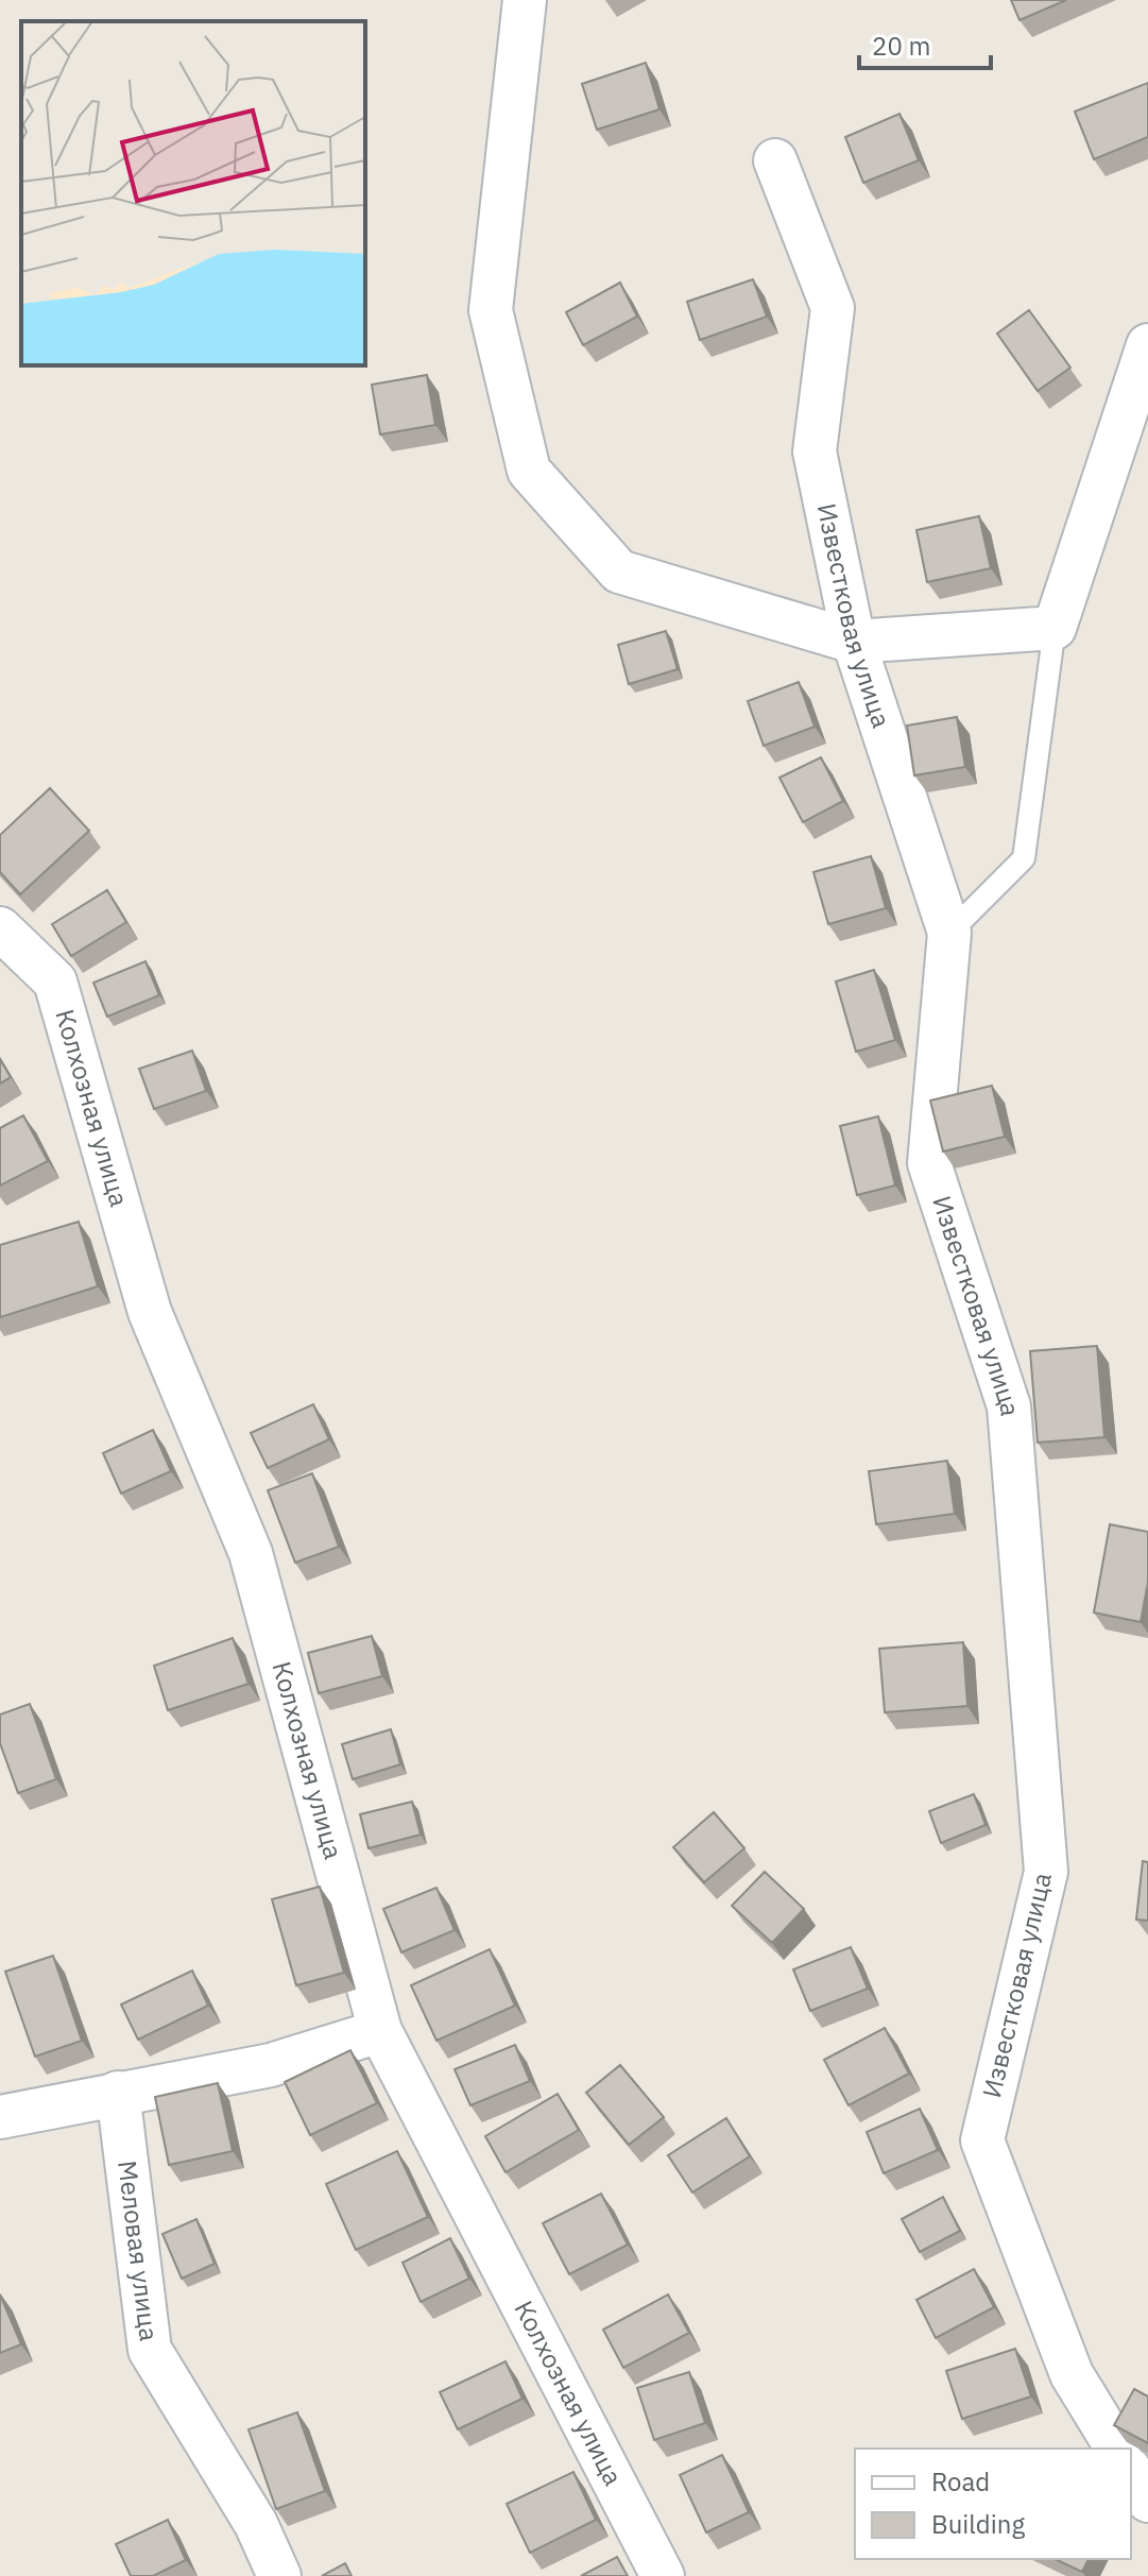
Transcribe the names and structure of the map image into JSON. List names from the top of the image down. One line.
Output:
{"streets":{"street":["Известковая улица","Колхозная улица","Меловая улица"]},"legend":["Road","Building"],"scale_bar":"20 m"}
